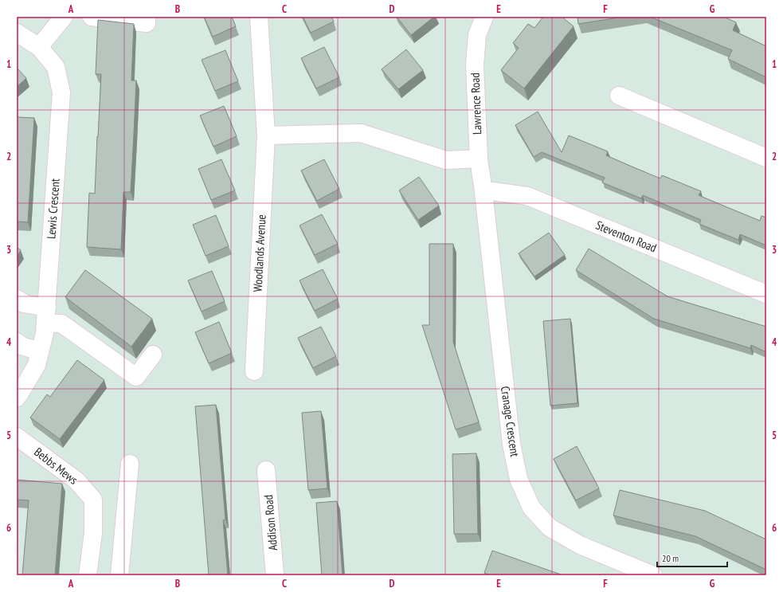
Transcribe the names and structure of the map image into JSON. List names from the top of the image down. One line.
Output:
{"streets":{"street":["Lawrence Road","Lewis Crescent","Steventon Road","Woodlands Avenue","Cranage Crescent","Bebbs Mews","Addison Road"]},"crossings":[["Lawrence Road","Steventon Road"],["Lawrence Road","Cranage Crescent"],["Steventon Road","Cranage Crescent"]],"scale_bar":"20 m","grid":{"columns":["A","B","C","D","E","F","G"],"rows":["1","2","3","4","5","6"]}}
